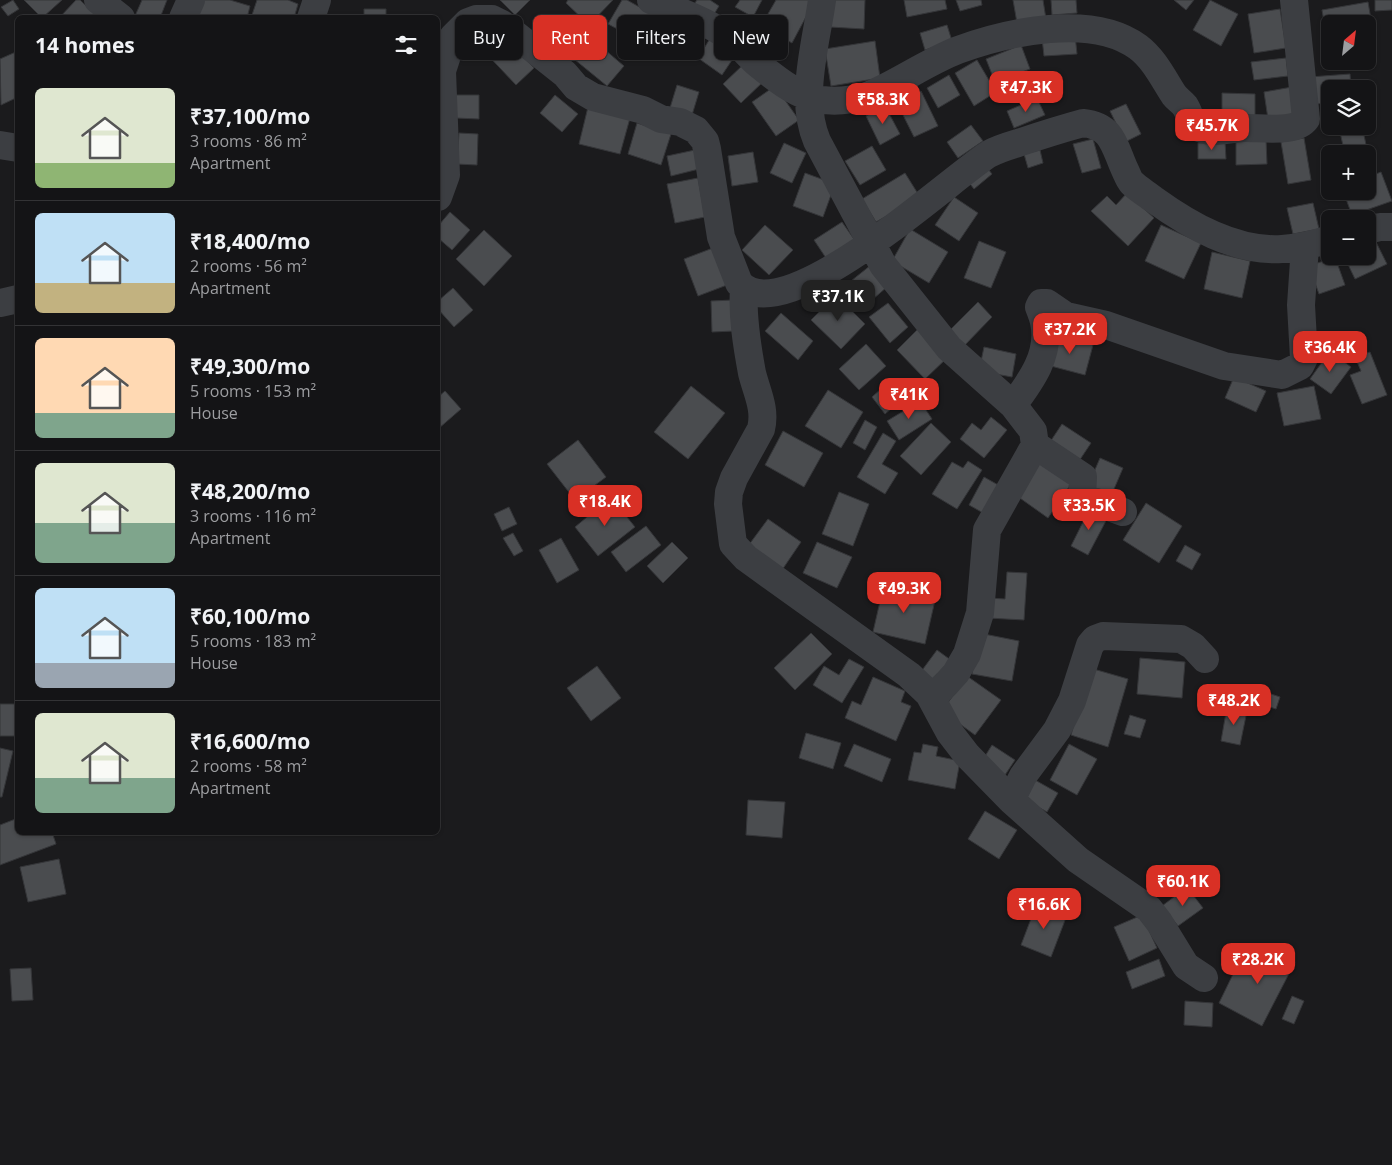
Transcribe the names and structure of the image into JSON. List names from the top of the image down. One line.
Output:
{"north":"top right","page":{"map_buttons":["+","−"],"chip":["Buy","Rent","Filters","New"],"heading":"14 homes","price":["₹47.3K","₹58.3K","₹45.7K","₹37.1K","₹37.2K","₹36.4K","₹41K","₹18.4K","₹33.5K","₹49.3K","₹48.2K","₹60.1K","₹16.6K","₹28.2K"],"list":[{"name":"₹37,100/mo","note":"3 rooms · 86 m² · Apartment"},{"name":"₹18,400/mo","note":"2 rooms · 56 m² · Apartment"},{"name":"₹49,300/mo","note":"5 rooms · 153 m² · House"},{"name":"₹48,200/mo","note":"3 rooms · 116 m² · Apartment"},{"name":"₹60,100/mo","note":"5 rooms · 183 m² · House"},{"name":"₹16,600/mo","note":"2 rooms · 58 m² · Apartment"}]}}
